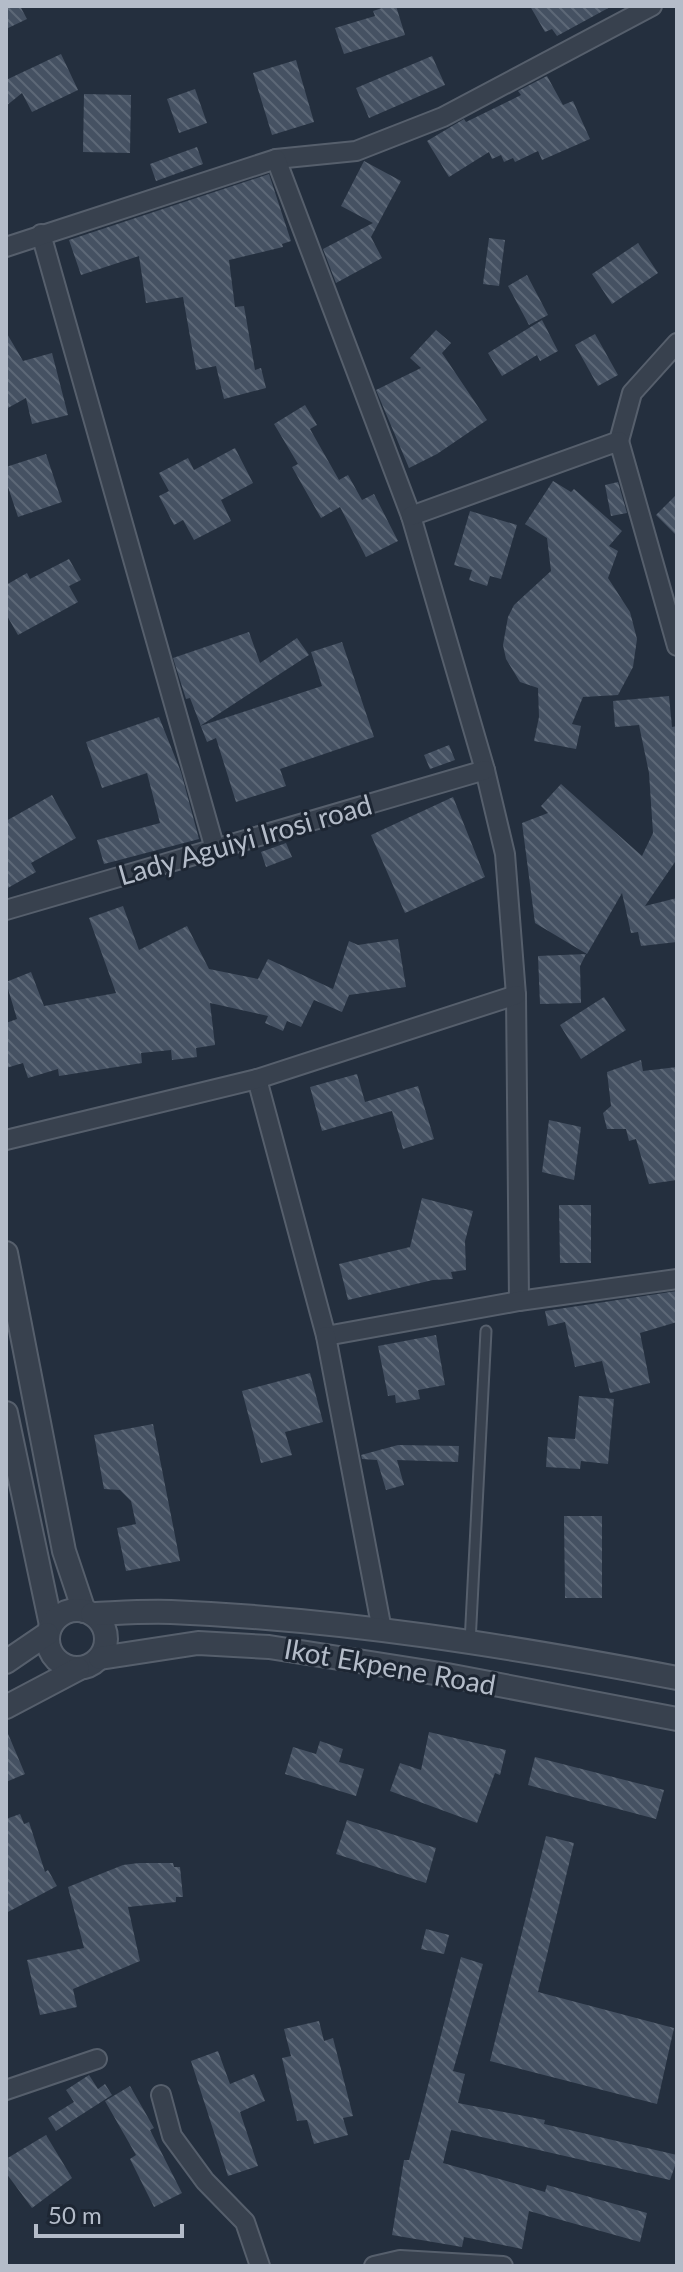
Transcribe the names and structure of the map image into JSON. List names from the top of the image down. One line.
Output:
{"streets":{"street":["Lady Aguiyi Irosi road","Ikot Ekpene Road"]},"scale_bar":"50 m"}
